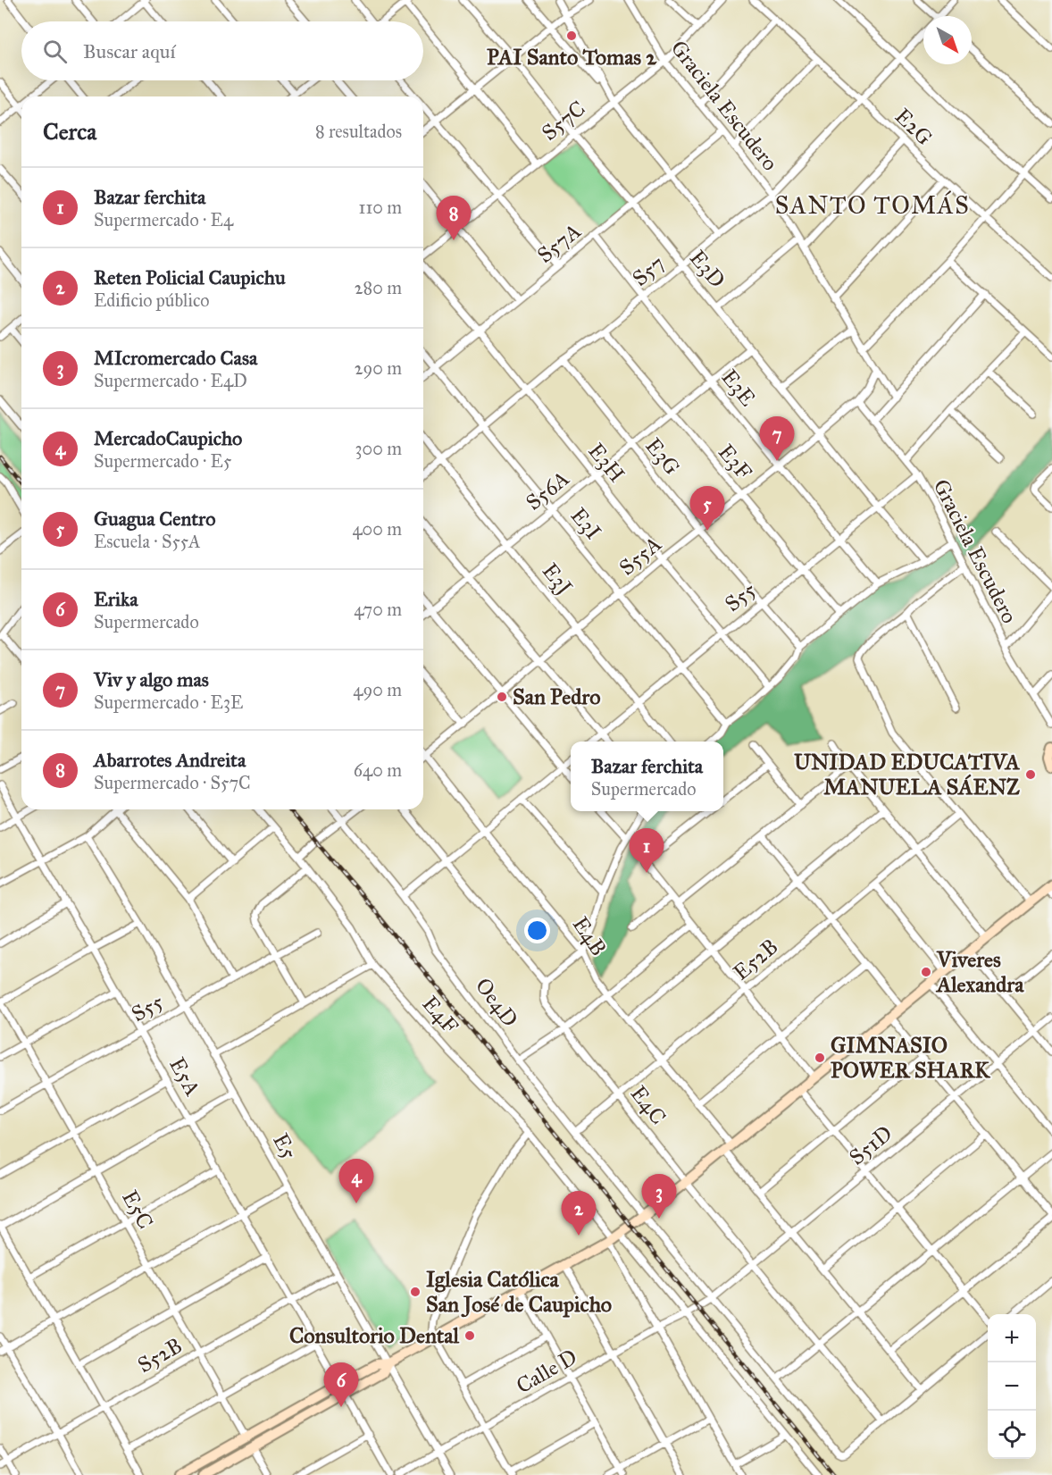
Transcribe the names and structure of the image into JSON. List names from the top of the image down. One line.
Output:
{"streets":{"street":["Graciela Escudero","S57C","E2G","S57A","E3D","S57","E3E","E3G","E3F","E3H","S56A","E3I","S55A","E3J","S55","E4B","E52B","Oe4D","E4F","E5A","E4C","S51D","E5","E5C","S52B","Calle D"]},"crossings":[["Graciela Escudero","S57C"],["Graciela Escudero","S57A"],["Graciela Escudero","S57"],["Graciela Escudero","S55A"],["Graciela Escudero","S55"],["S57C","E3D"],["E2G","S57"],["S57A","E3D"],["S57A","E3E"],["S57A","E3H"],["S57A","E3I"],["E3D","S57"],["E3D","S56A"],["E3D","S55A"],["E3D","S55"],["S57","E3E"],["S57","E3G"],["S57","E3F"],["S57","E3H"],["S57","E3I"],["S57","E3J"],["E3E","S56A"],["E3E","S55A"],["E3E","S55"],["E3G","S56A"],["E3G","S55A"],["E3G","S55"],["E3F","S56A"],["E3F","S55A"],["E3F","S55"],["E3H","S56A"],["E3H","S55A"],["E3H","S55"],["S56A","E3I"],["S56A","E3J"],["E3I","S55A"],["E3I","S55"],["S55A","E3J"],["S55A","E4B"],["E3J","S55"],["S55","E5A"],["S55","E5"],["S55","E5C"],["E4B","E52B"],["E4B","S51D"],["E52B","Oe4D"],["E52B","E4C"],["Oe4D","E4C"],["Oe4D","S51D"],["Oe4D","Calle D"],["E4F","Calle D"],["E5A","S52B"],["E4C","S51D"],["S51D","Calle D"],["E5","S52B"],["E5","Calle D"],["E5C","S52B"]],"districts":["SANTO TOMÁS"],"places":["PAI Santo Tomas 2","San Pedro","UNIDAD EDUCATIVA MANUELA SÁENZ","Viveres Alexandra","GIMNASIO POWER SHARK","Iglesia Católica San José de Caupicho","Consultorio Dental"],"north":"bottom right","page":{"search":"Buscar aquí","heading":["Cerca","8 resultados"],"list":[{"mark":"1","name":"Bazar ferchita","note":"Supermercado · E4","value":"110 m"},{"mark":"2","name":"Reten Policial Caupichu","note":"Edificio público","value":"280 m"},{"mark":"3","name":"MIcromercado Casa","note":"Supermercado · E4D","value":"290 m"},{"mark":"4","name":"MercadoCaupicho","note":"Supermercado · E5","value":"300 m"},{"mark":"5","name":"Guagua Centro","note":"Escuela · S55A","value":"400 m"},{"mark":"6","name":"Erika","note":"Supermercado","value":"470 m"},{"mark":"7","name":"Viv y algo mas","note":"Supermercado · E3E","value":"490 m"},{"mark":"8","name":"Abarrotes Andreita","note":"Supermercado · S57C","value":"640 m"}],"pins":["8","7","5","1","4","3","2","6"],"popup":["Bazar ferchita","Supermercado"],"map_buttons":["+","−"]}}
